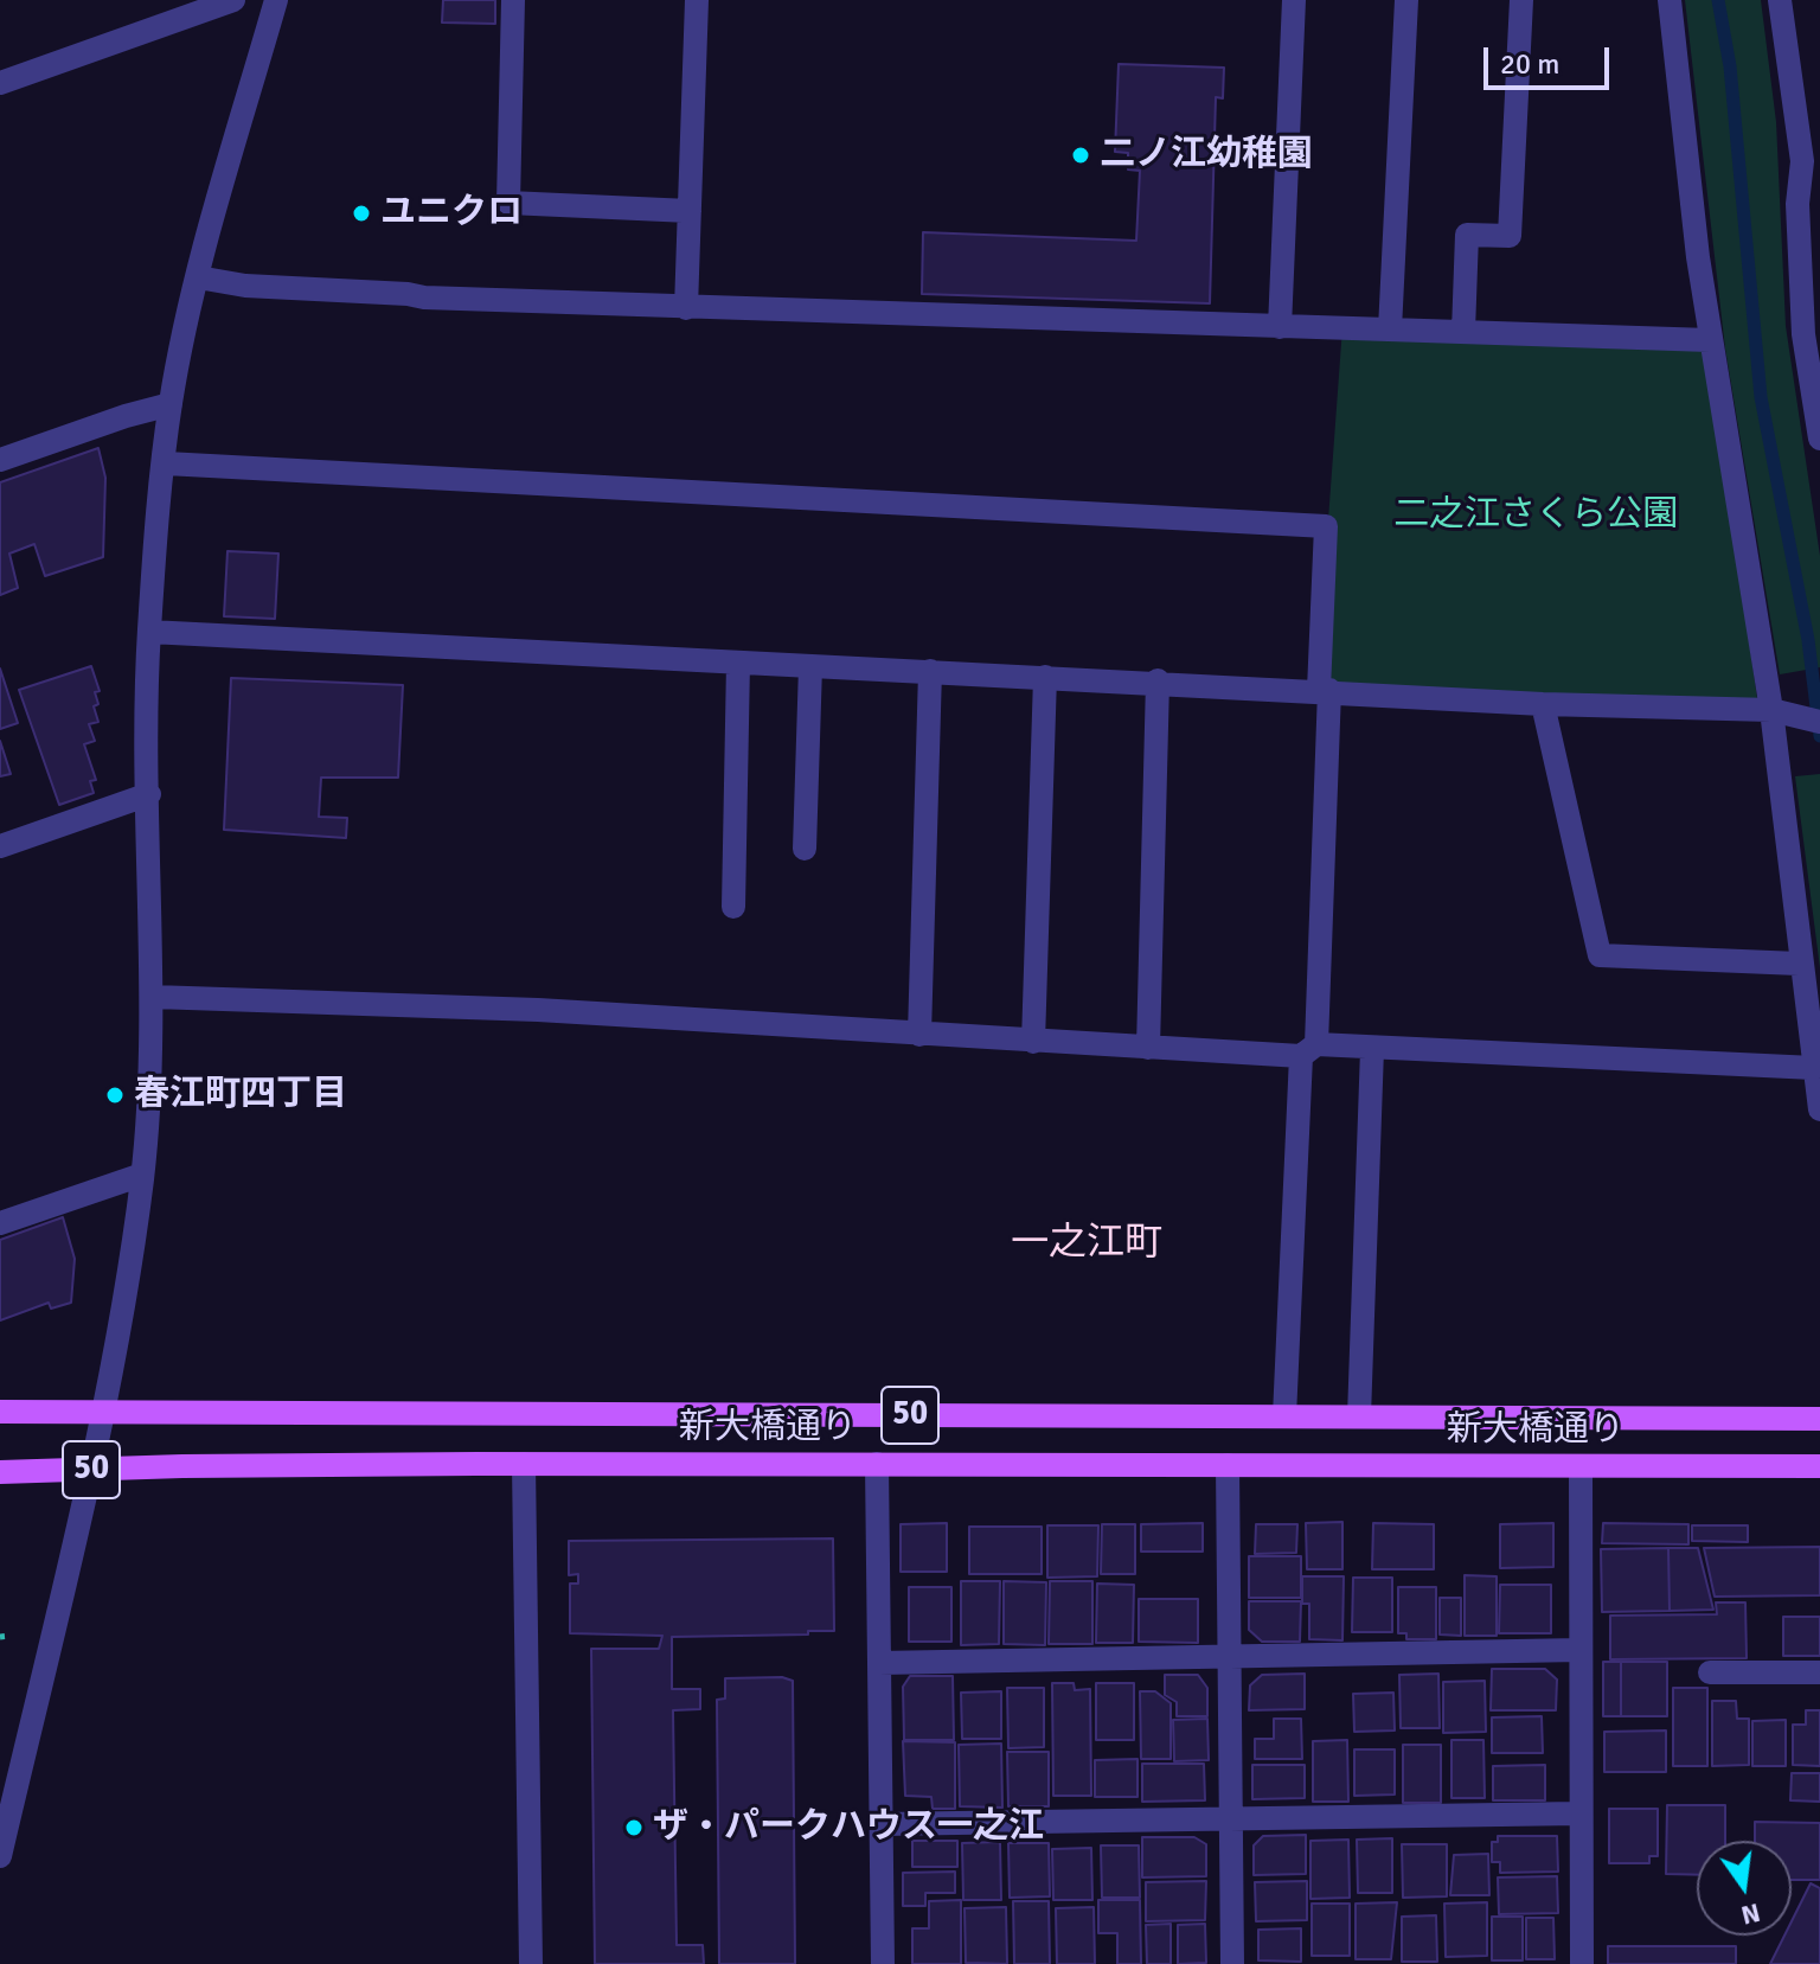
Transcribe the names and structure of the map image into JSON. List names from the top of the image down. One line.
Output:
{"streets":{"main road":["50","新大橋通り"]},"districts":["一之江町"],"parks":["二之江さくら公園"],"places":["二ノ江幼稚園","ユニクロ","春江町四丁目","ザ・パークハウス一之江"],"scale_bar":"20 m","north":"bottom"}
